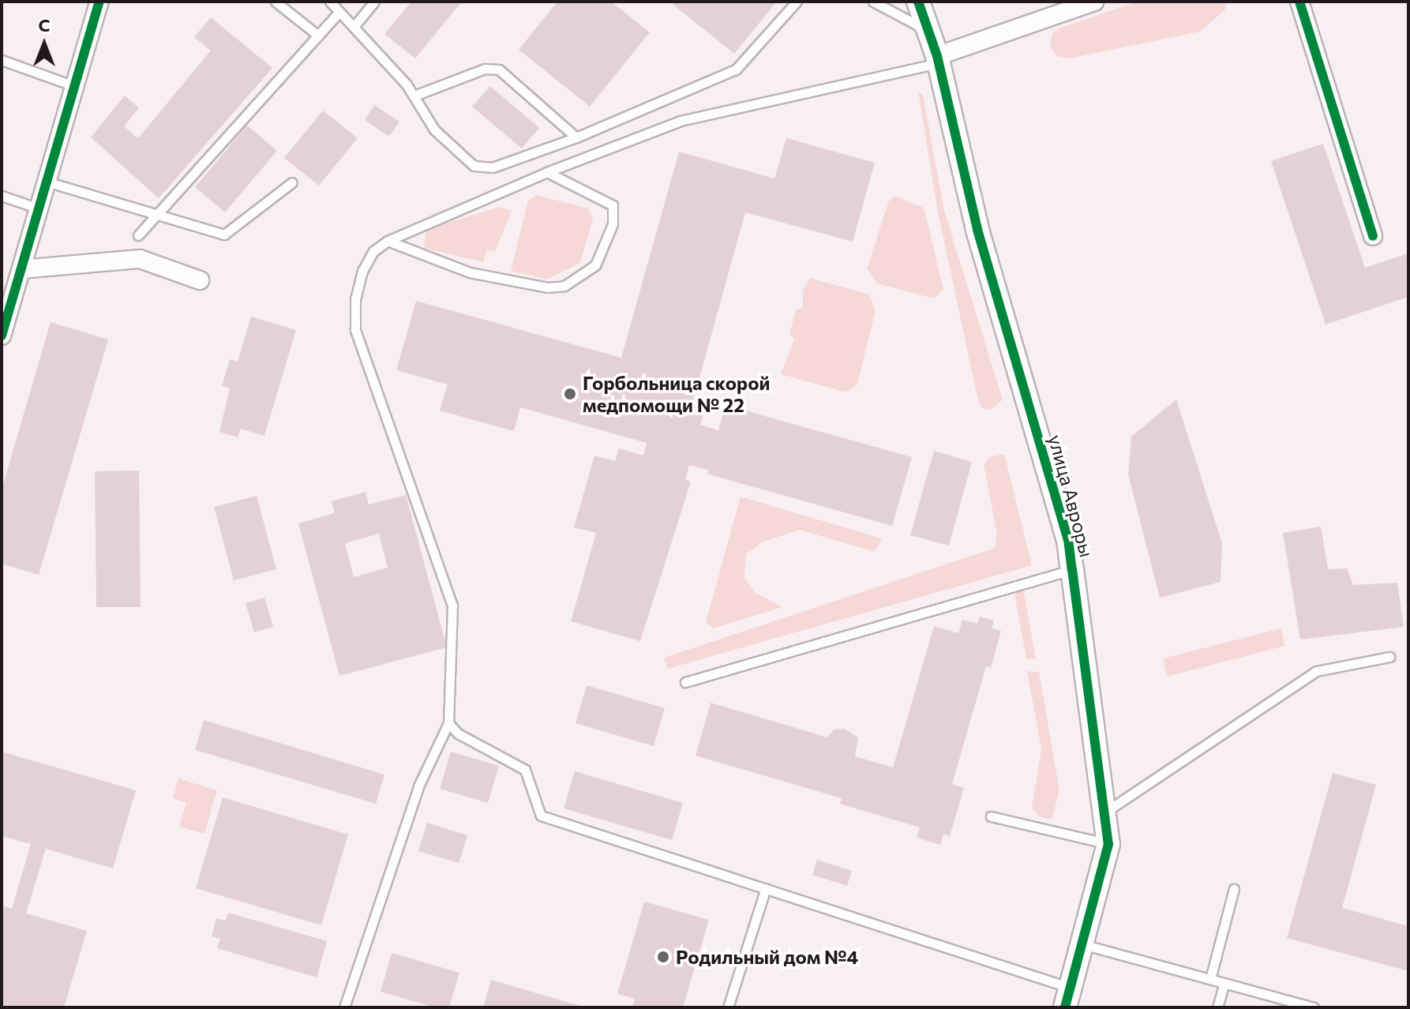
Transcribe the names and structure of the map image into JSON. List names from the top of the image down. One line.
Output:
{"streets":{"street":["улица Авроры"]},"places":["Горбольница скорой медпомощи № 22","Родильный дом №4"],"north":"top"}
